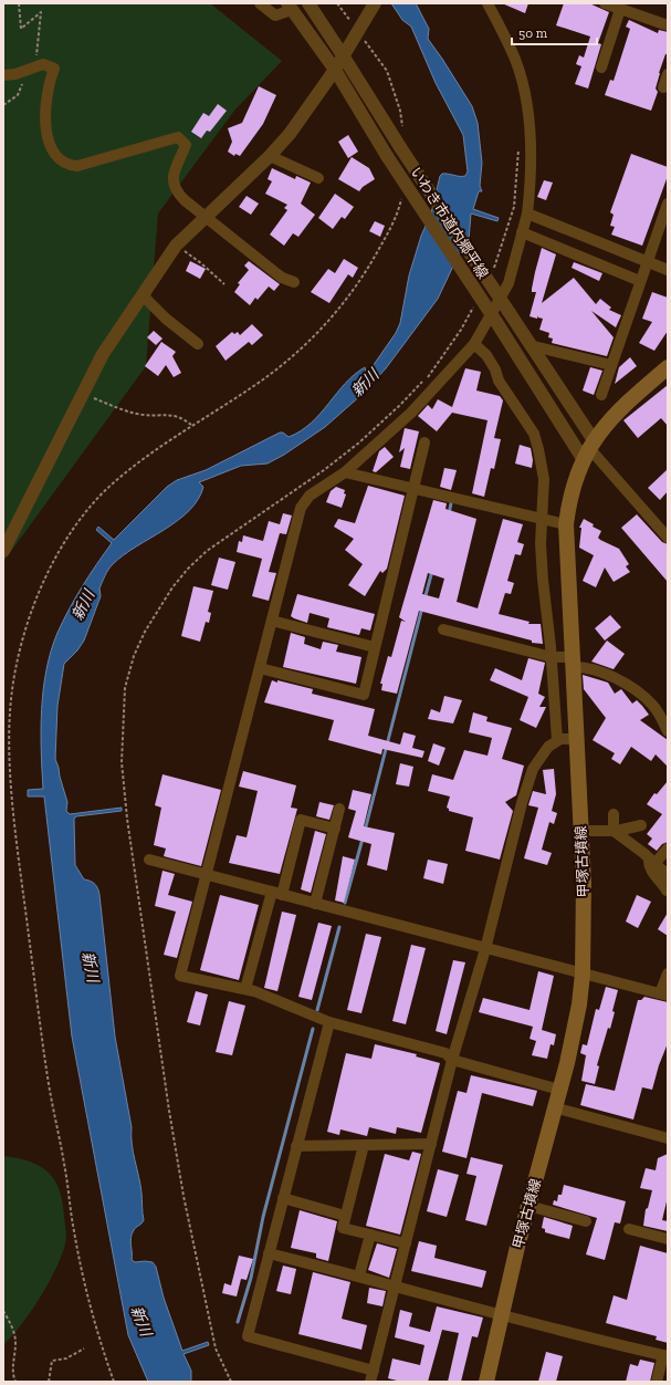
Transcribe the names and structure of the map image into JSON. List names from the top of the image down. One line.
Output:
{"streets":{"main road":["甲塚古墳線"],"street":["いわき市道内郷平線"]},"crossings":[["いわき市道内郷平線","甲塚古墳線"]],"water":["新川"],"scale_bar":"50 m"}
